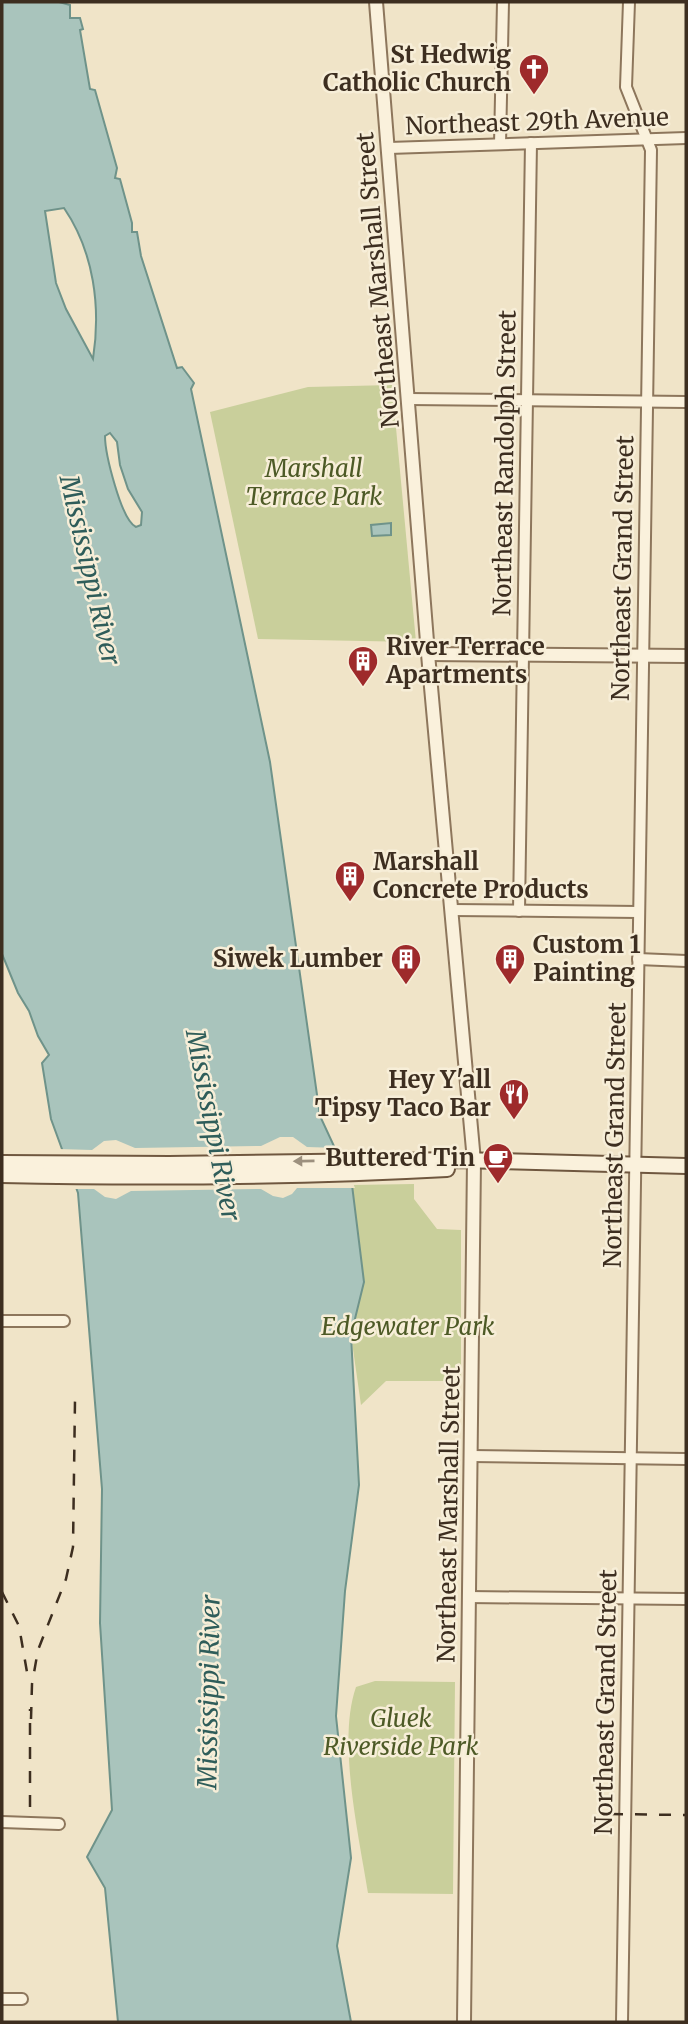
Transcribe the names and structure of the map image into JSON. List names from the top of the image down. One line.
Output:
{"streets":{"street":["Northeast 29th Avenue","Northeast Marshall Street","Northeast Randolph Street","Northeast Grand Street"]},"crossings":[["Northeast 29th Avenue","Northeast Marshall Street"],["Northeast 29th Avenue","Northeast Randolph Street"],["Northeast 29th Avenue","Northeast Grand Street"]],"water":["Mississippi River"],"parks":["Marshall Terrace Park","Edgewater Park","Gluek Riverside Park"],"places":{"church":["St Hedwig Catholic Church"],"building":["River Terrace Apartments","Marshall Concrete Products","Siwek Lumber","Custom 1 Painting"],"restaurant":["Hey Y'all Tipsy Taco Bar"],"cafe":["Buttered Tin"]}}
